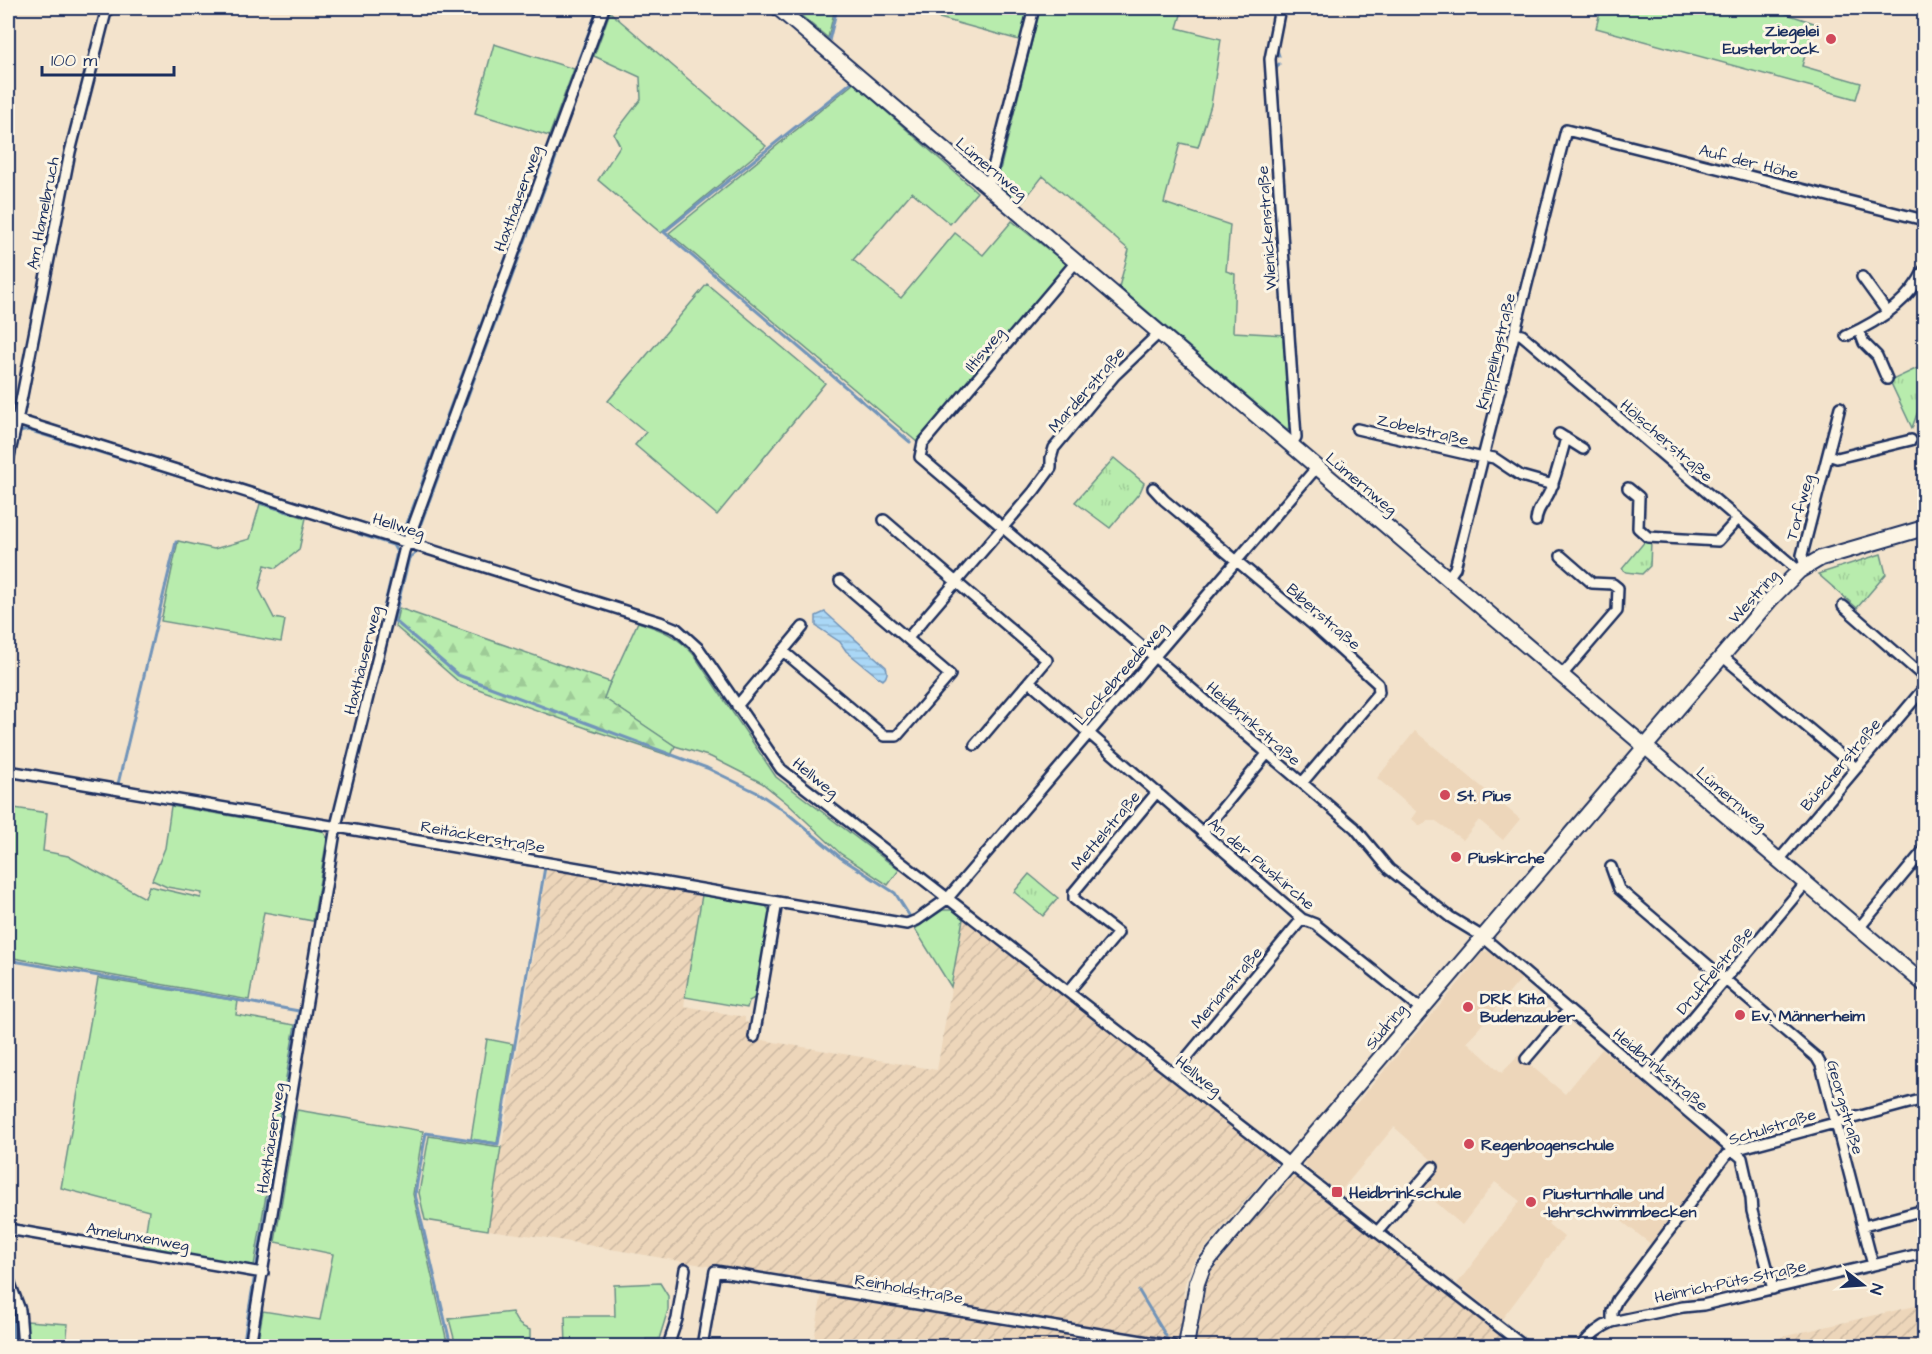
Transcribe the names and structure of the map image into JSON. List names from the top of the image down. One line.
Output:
{"streets":{"street":["Auf der Höhe","Lümernweg","Haxthäuserweg","Am Hamelbruch","Wienickenstraße","Iltisweg","Knippelingstraße","Marderstraße","Zobelstraße","Hölscherstraße","Torfweg","Hellweg","Westring","Biberstraße","Lockebreedeweg","Heidbrinkstraße","Büscherstraße","Mettelstraße","Reitäckerstraße","An der Piuskirche","Druffelstraße","Merianstraße","Südring","Georgstraße","Schulstraße","Amelunxenweg","Heinrich-Püts-Straße","Reinholdstraße"]},"crossings":[["Auf der Höhe","Knippelingstraße"],["Lümernweg","Wienickenstraße"],["Lümernweg","Iltisweg"],["Lümernweg","Knippelingstraße"],["Lümernweg","Marderstraße"],["Lümernweg","Westring"],["Lümernweg","Lockebreedeweg"],["Lümernweg","Büscherstraße"],["Lümernweg","Druffelstraße"],["Lümernweg","Südring"],["Haxthäuserweg","Hellweg"],["Haxthäuserweg","Reitäckerstraße"],["Haxthäuserweg","Amelunxenweg"],["Am Hamelbruch","Hellweg"],["Iltisweg","Heidbrinkstraße"],["Knippelingstraße","Zobelstraße"],["Knippelingstraße","Hölscherstraße"],["Marderstraße","Heidbrinkstraße"],["Hölscherstraße","Torfweg"],["Hölscherstraße","Westring"],["Torfweg","Westring"],["Hellweg","Lockebreedeweg"],["Hellweg","Mettelstraße"],["Hellweg","Reitäckerstraße"],["Hellweg","Merianstraße"],["Hellweg","Südring"],["Westring","Südring"],["Biberstraße","Lockebreedeweg"],["Biberstraße","Heidbrinkstraße"],["Lockebreedeweg","Heidbrinkstraße"],["Lockebreedeweg","Reitäckerstraße"],["Lockebreedeweg","An der Piuskirche"],["Heidbrinkstraße","Druffelstraße"],["Heidbrinkstraße","Südring"],["Heidbrinkstraße","Schulstraße"],["Heidbrinkstraße","Heinrich-Püts-Straße"],["Mettelstraße","An der Piuskirche"],["An der Piuskirche","Merianstraße"],["An der Piuskirche","Südring"],["Druffelstraße","Georgstraße"],["Georgstraße","Schulstraße"],["Georgstraße","Heinrich-Püts-Straße"],["Schulstraße","Heinrich-Püts-Straße"]],"places":{"other":["Ziegelei Eusterbrock","St. Pius","Piuskirche","DRK Kita Budenzauber","Ev. Männerheim","Regenbogenschule","Piusturnhalle und -lehrschwimmbecken"],"transit":["Heidbrinkschule"]},"scale_bar":"100 m","north":"right"}
